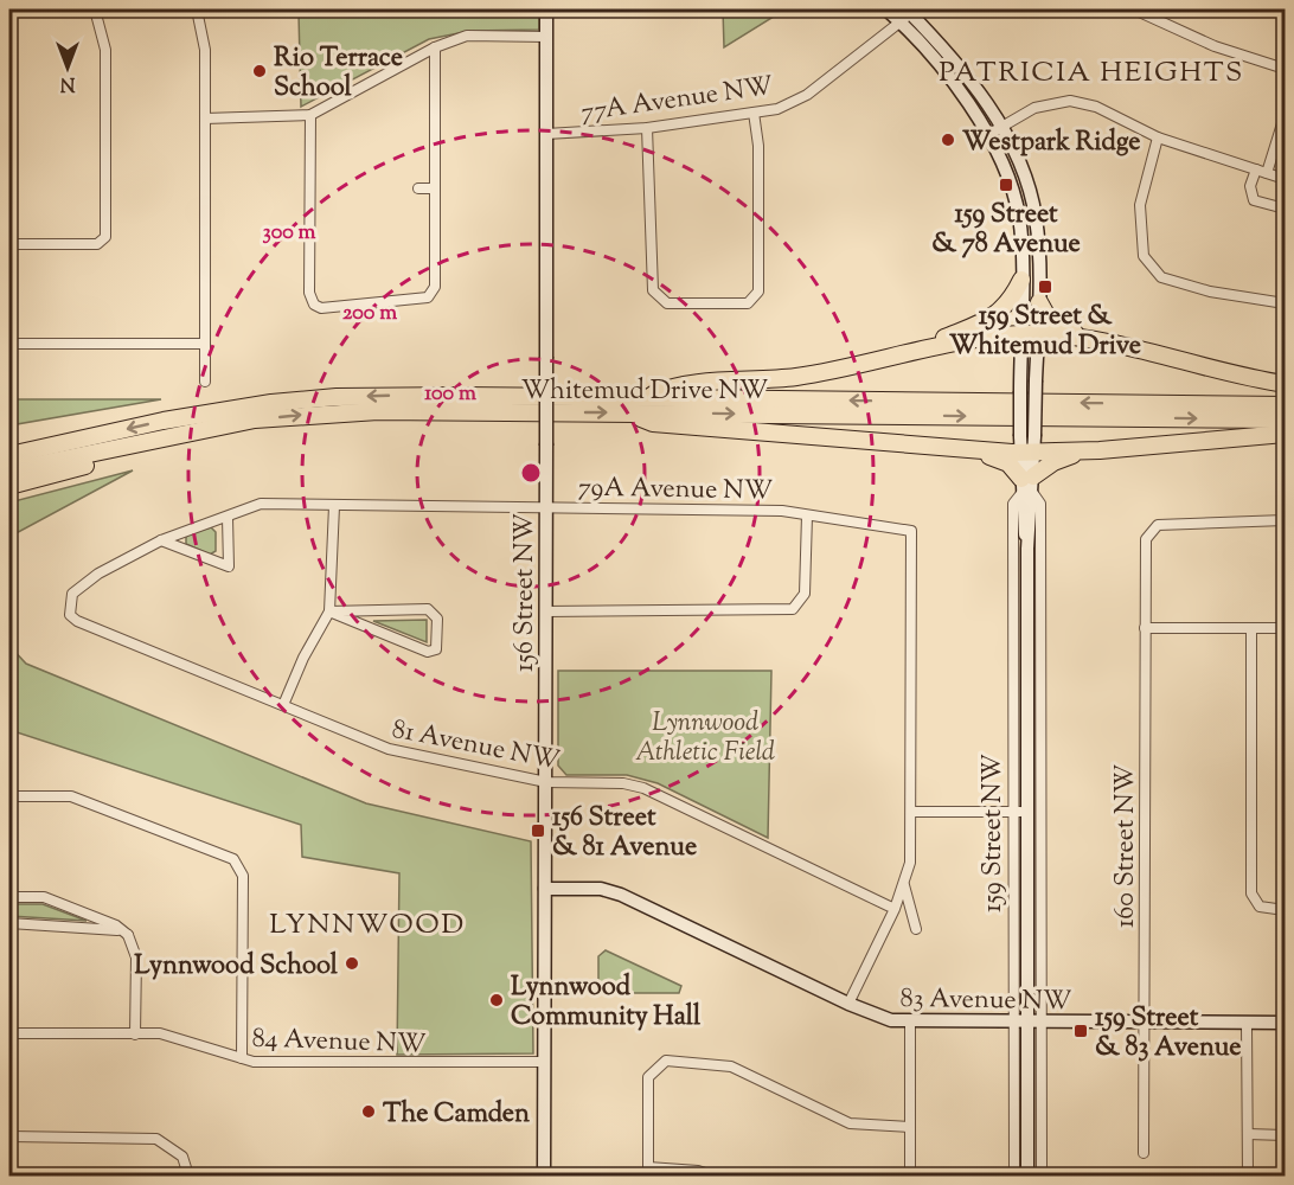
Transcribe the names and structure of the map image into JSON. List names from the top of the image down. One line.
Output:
{"streets":{"highway":["Whitemud Drive NW"],"street":["77A Avenue NW","79A Avenue NW","156 Street NW","81 Avenue NW","159 Street NW","160 Street NW","83 Avenue NW","84 Avenue NW"]},"crossings":[["77A Avenue NW","156 Street NW"],["77A Avenue NW","159 Street NW"],["79A Avenue NW","156 Street NW"],["79A Avenue NW","81 Avenue NW"],["156 Street NW","81 Avenue NW"],["156 Street NW","83 Avenue NW"],["156 Street NW","84 Avenue NW"],["159 Street NW","83 Avenue NW"],["160 Street NW","83 Avenue NW"]],"districts":["PATRICIA HEIGHTS","LYNNWOOD"],"parks":["Lynnwood Athletic Field"],"places":{"other":["Rio Terrace School","Westpark Ridge","Lynnwood School","Lynnwood Community Hall","The Camden"],"transit":["159 Street & 78 Avenue","159 Street & Whitemud Drive","156 Street & 81 Avenue","159 Street & 83 Avenue"]},"north":"bottom","rings":["300 m","200 m","100 m"]}
